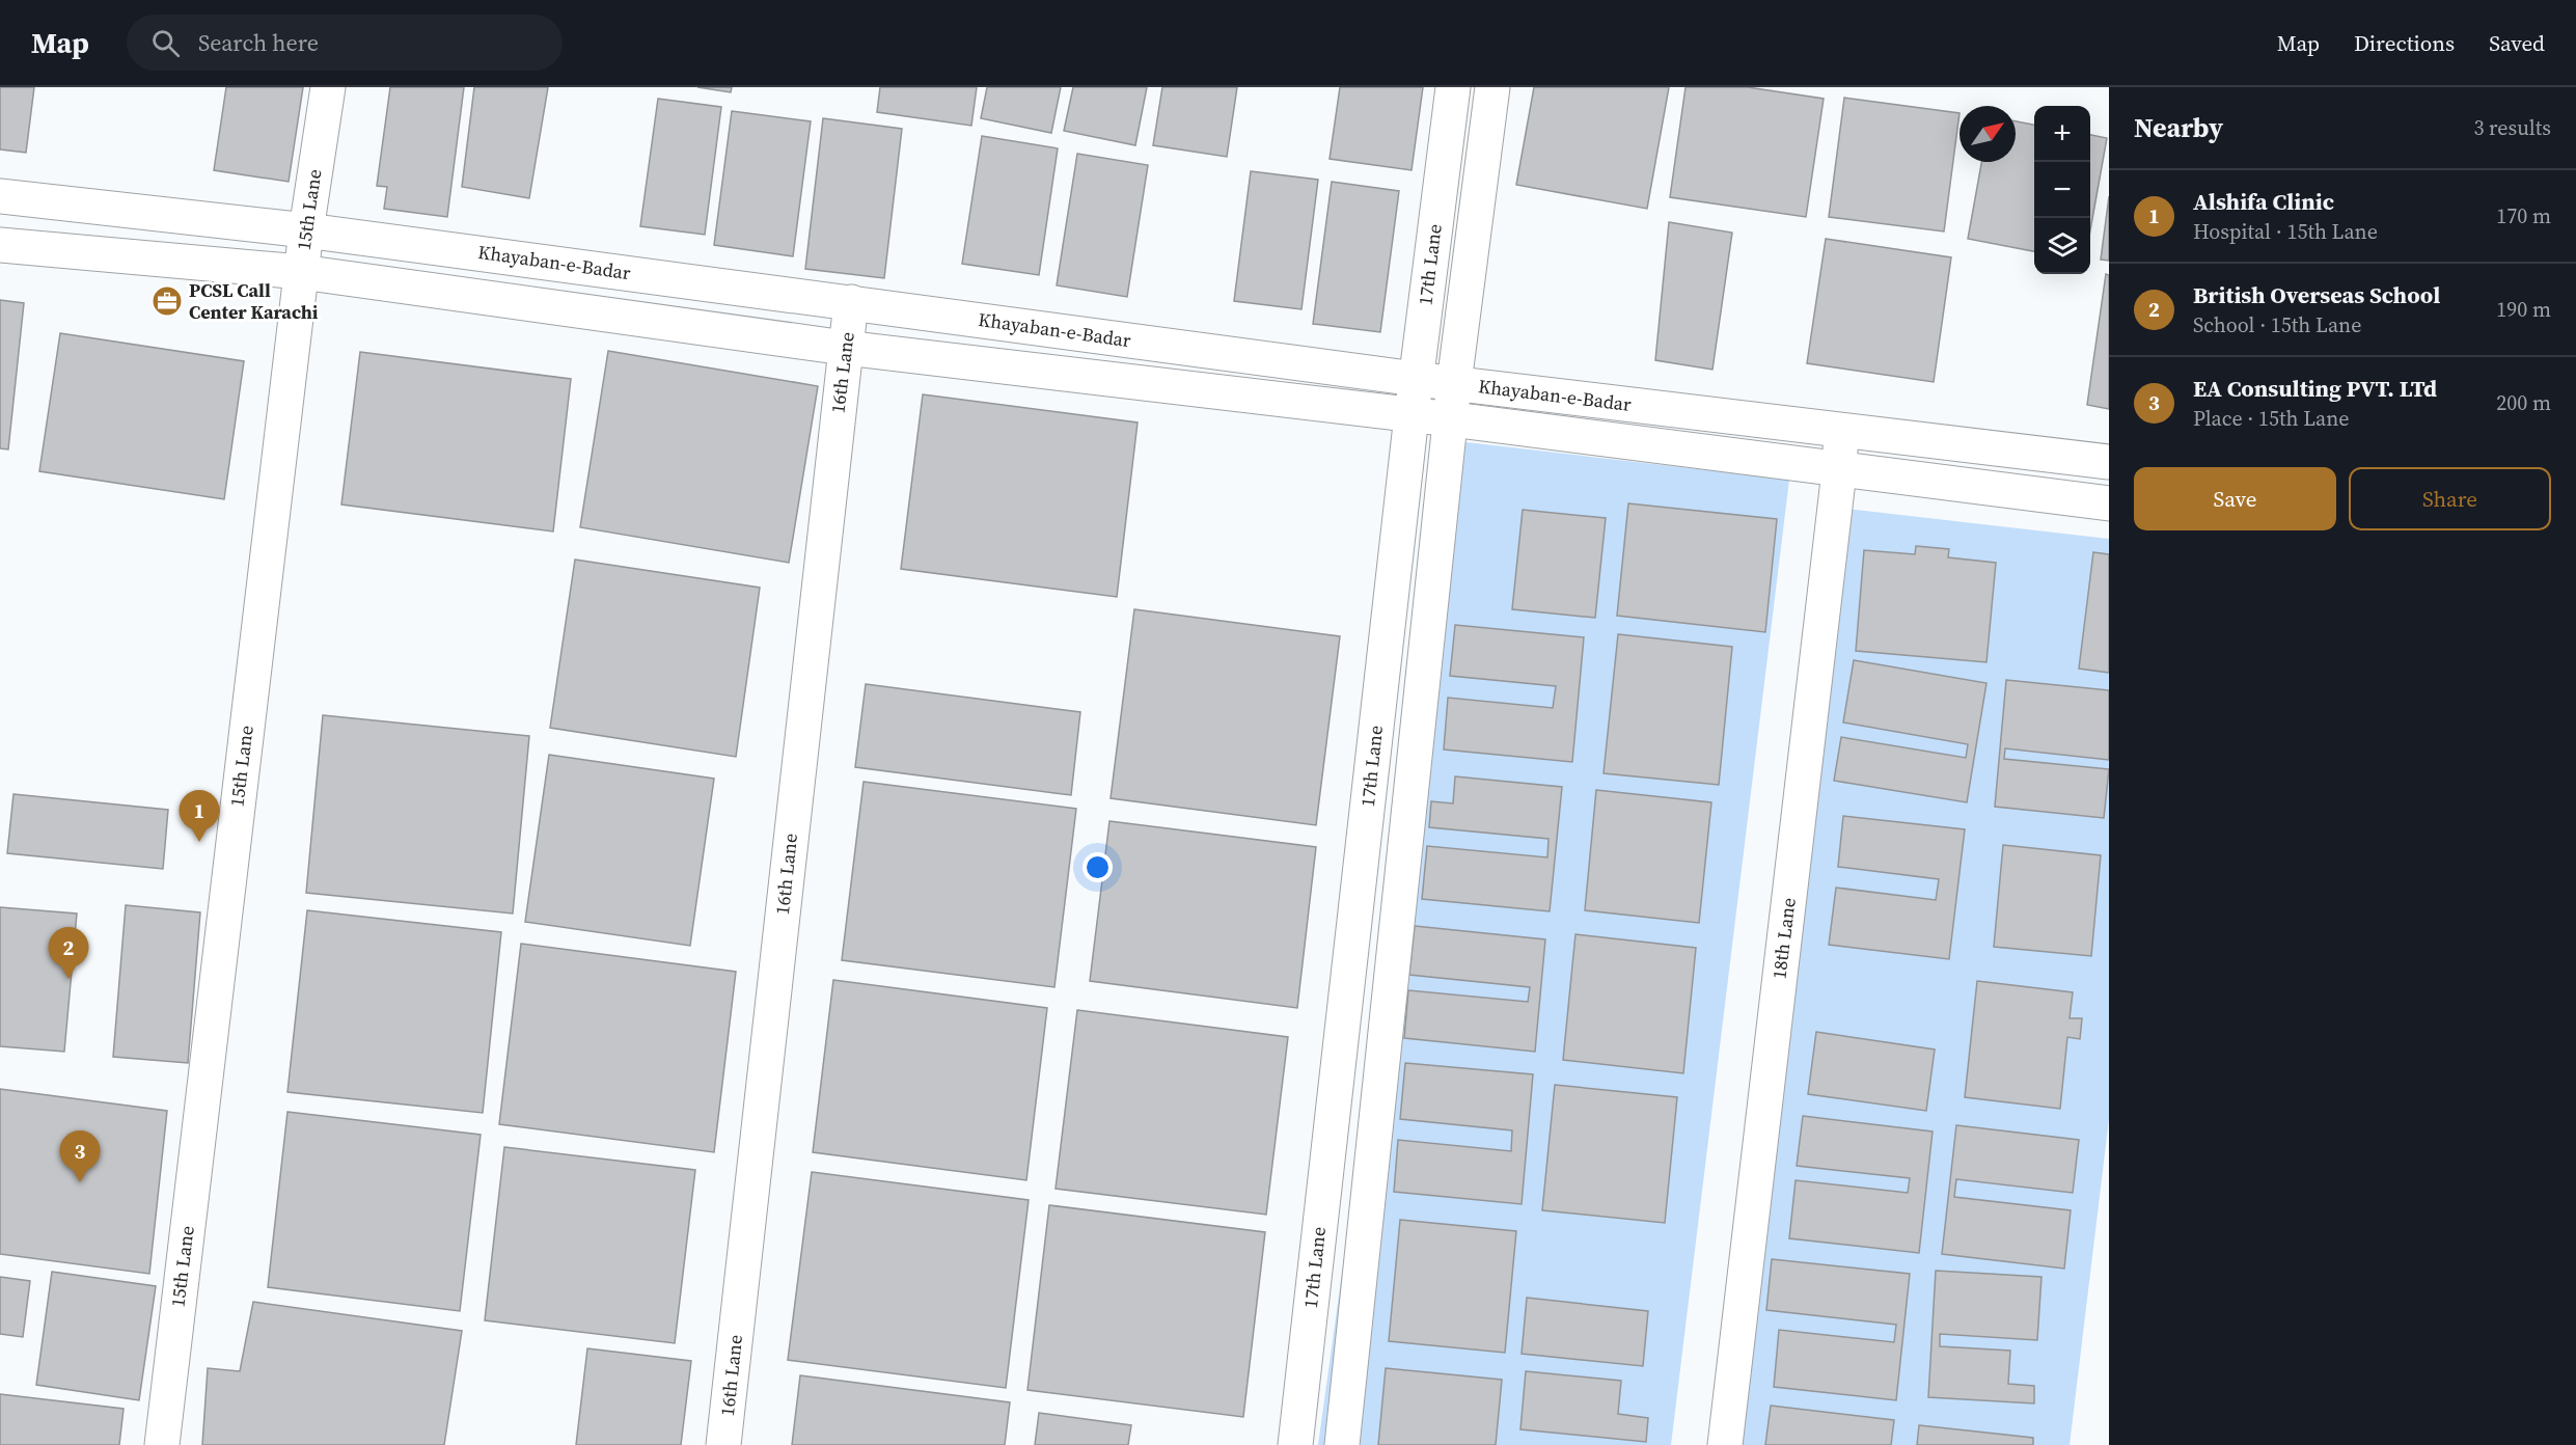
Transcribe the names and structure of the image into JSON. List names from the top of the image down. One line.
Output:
{"streets":{"street":["15th Lane","Khayaban-e-Badar","17th Lane","16th Lane","18th Lane"]},"crossings":[["15th Lane","Khayaban-e-Badar"],["Khayaban-e-Badar","17th Lane"],["Khayaban-e-Badar","16th Lane"],["Khayaban-e-Badar","18th Lane"]],"places":{"office":["PCSL Call Center Karachi"]},"north":"top right","page":{"header":"Map","search":"Search here","nav":["Map","Directions","Saved"],"heading":["Nearby","3 results"],"map_buttons":["+","−"],"list":[{"mark":"1","name":"Alshifa Clinic","note":"Hospital · 15th Lane","value":"170 m"},{"mark":"2","name":"British Overseas School","note":"School · 15th Lane","value":"190 m"},{"mark":"3","name":"EA Consulting PVT. LTd","note":"Place · 15th Lane","value":"200 m"}],"buttons":["Save","Share"],"pins":["1","2","3"]}}
